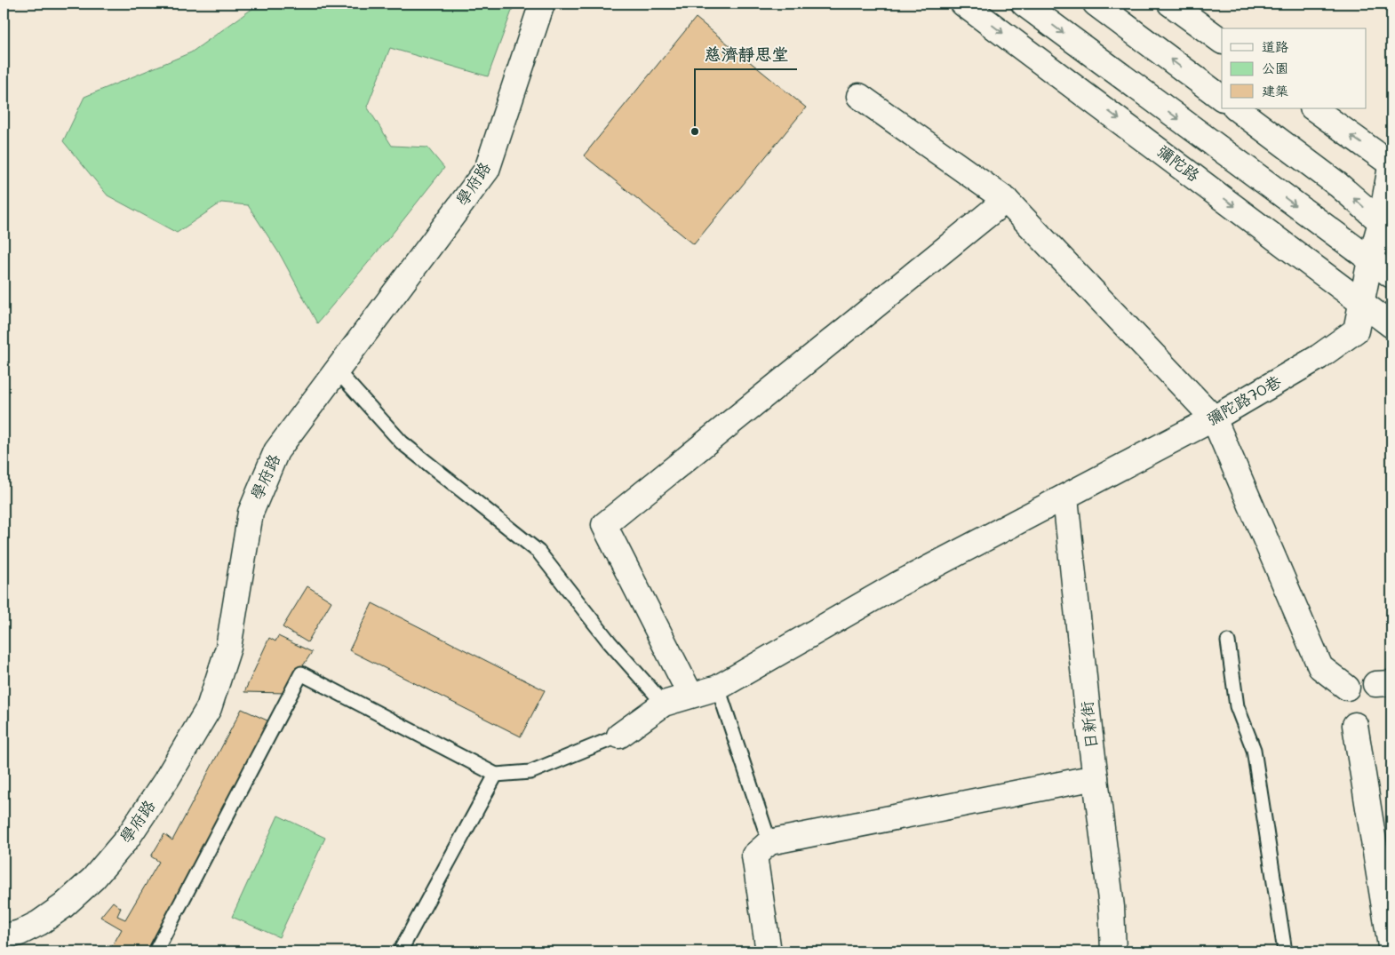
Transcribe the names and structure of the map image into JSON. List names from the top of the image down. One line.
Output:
{"streets":{"street":["彌陀路","學府路","彌陀路70巷","日新街"]},"crossings":[["彌陀路","彌陀路70巷"],["彌陀路70巷","日新街"]],"places":["慈濟靜思堂"],"legend":["道路","公園","建築"]}
